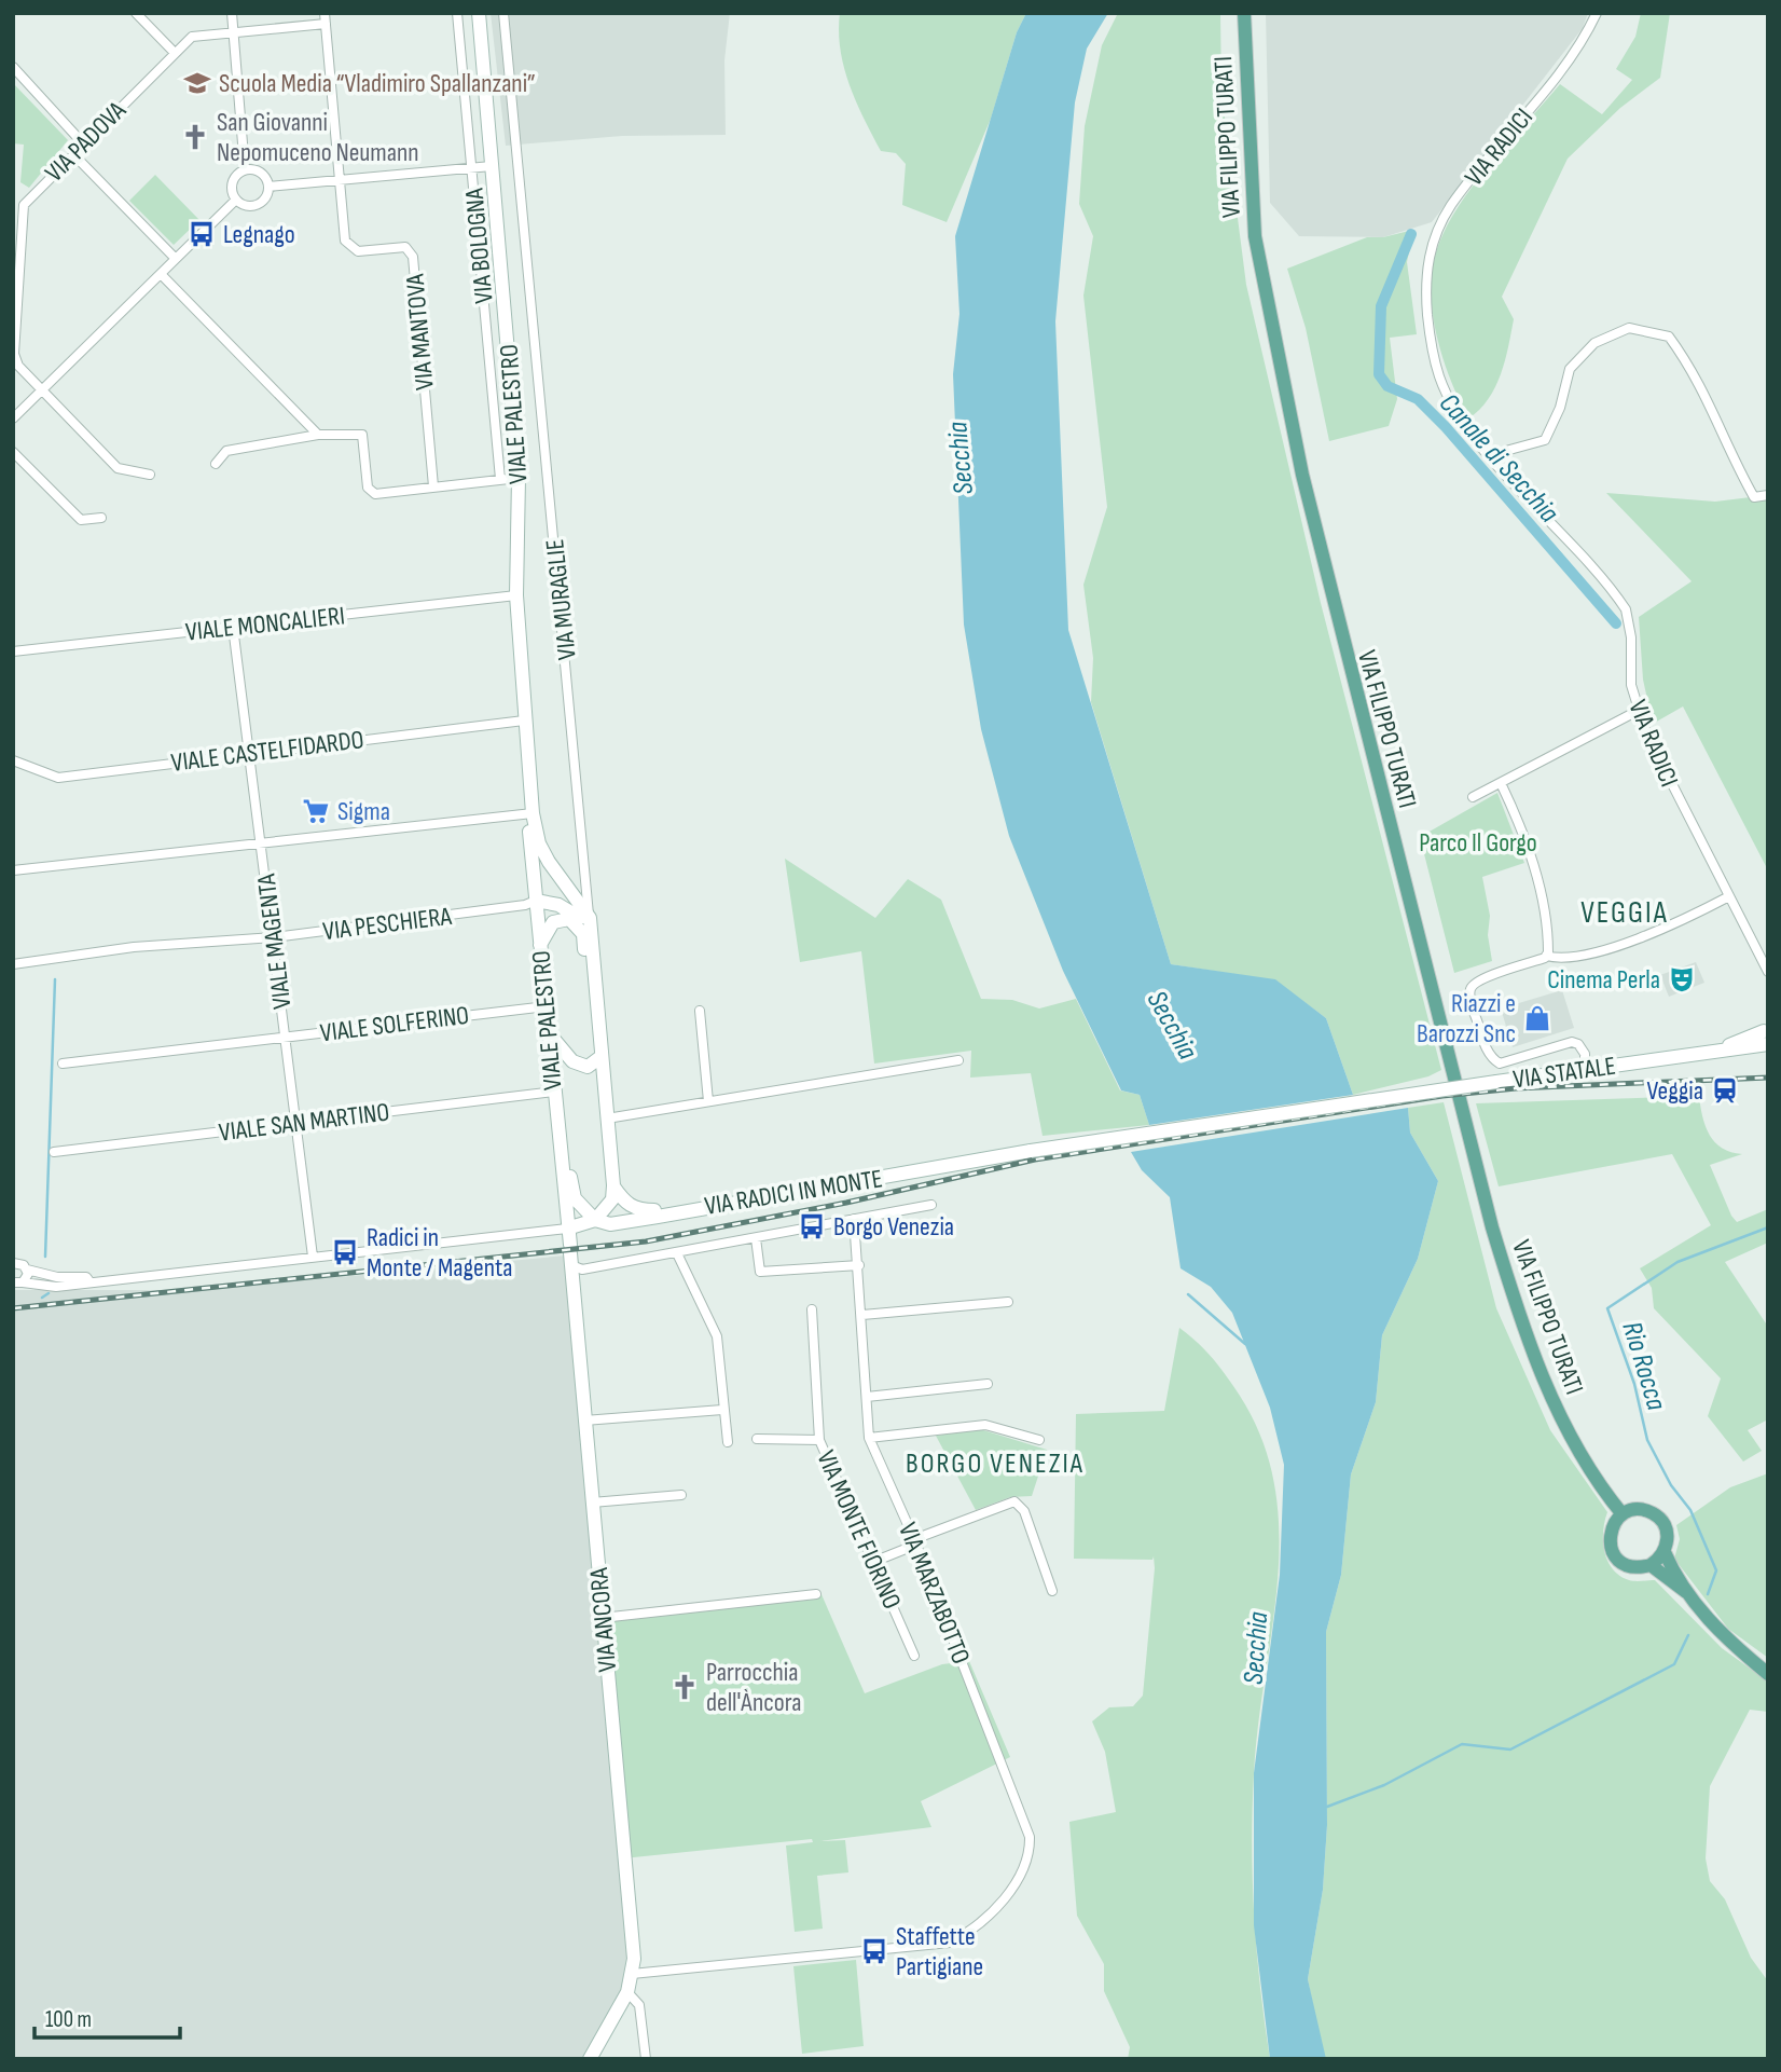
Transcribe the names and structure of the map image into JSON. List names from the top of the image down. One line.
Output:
{"streets":{"main road":["VIA FILIPPO TURATI","VIALE PALESTRO","VIA MURAGLIE","VIA STATALE","VIA RADICI IN MONTE","VIA ANCORA"],"street":["VIA PADOVA","VIA RADICI","VIA BOLOGNA","VIA MANTOVA","VIALE MONCALIERI","VIALE CASTELFIDARDO","VIA PESCHIERA","VIALE MAGENTA","VIALE SOLFERINO","VIALE SAN MARTINO","VIA MONTE FIORINO","VIA MARZABOTTO"]},"crossings":[["VIA PADOVA","VIA MANTOVA"],["VIALE PALESTRO","VIA MURAGLIE"],["VIALE PALESTRO","VIALE MONCALIERI"],["VIALE PALESTRO","VIALE CASTELFIDARDO"],["VIALE PALESTRO","VIA PESCHIERA"],["VIALE PALESTRO","VIALE SOLFERINO"],["VIALE PALESTRO","VIALE SAN MARTINO"],["VIALE PALESTRO","VIA RADICI IN MONTE"],["VIALE PALESTRO","VIA ANCORA"],["VIALE MONCALIERI","VIALE MAGENTA"],["VIALE CASTELFIDARDO","VIALE MAGENTA"],["VIA PESCHIERA","VIALE MAGENTA"],["VIALE MAGENTA","VIALE SOLFERINO"],["VIALE MAGENTA","VIALE SAN MARTINO"],["VIALE MAGENTA","VIA RADICI IN MONTE"],["VIA STATALE","VIA RADICI IN MONTE"],["VIA MARZABOTTO","VIA ANCORA"]],"districts":["VEGGIA","BORGO VENEZIA"],"water":["Canale di Secchia","Secchia","Rio Rocca"],"parks":["Parco Il Gorgo"],"places":{"school or university":["Scuola Media “Vladimiro Spallanzani”"],"church":["San Giovanni Nepomuceno Neumann","Parrocchia dell'Àncora"],"bus stop":["Legnago","Borgo Venezia","Radici in Monte / Magenta","Staffette Partigiane"],"supermarket":["Sigma"],"theatre":["Cinema Perla"],"shop":["Riazzi e Barozzi Snc"],"station":["Veggia"]},"scale_bar":"100 m"}
